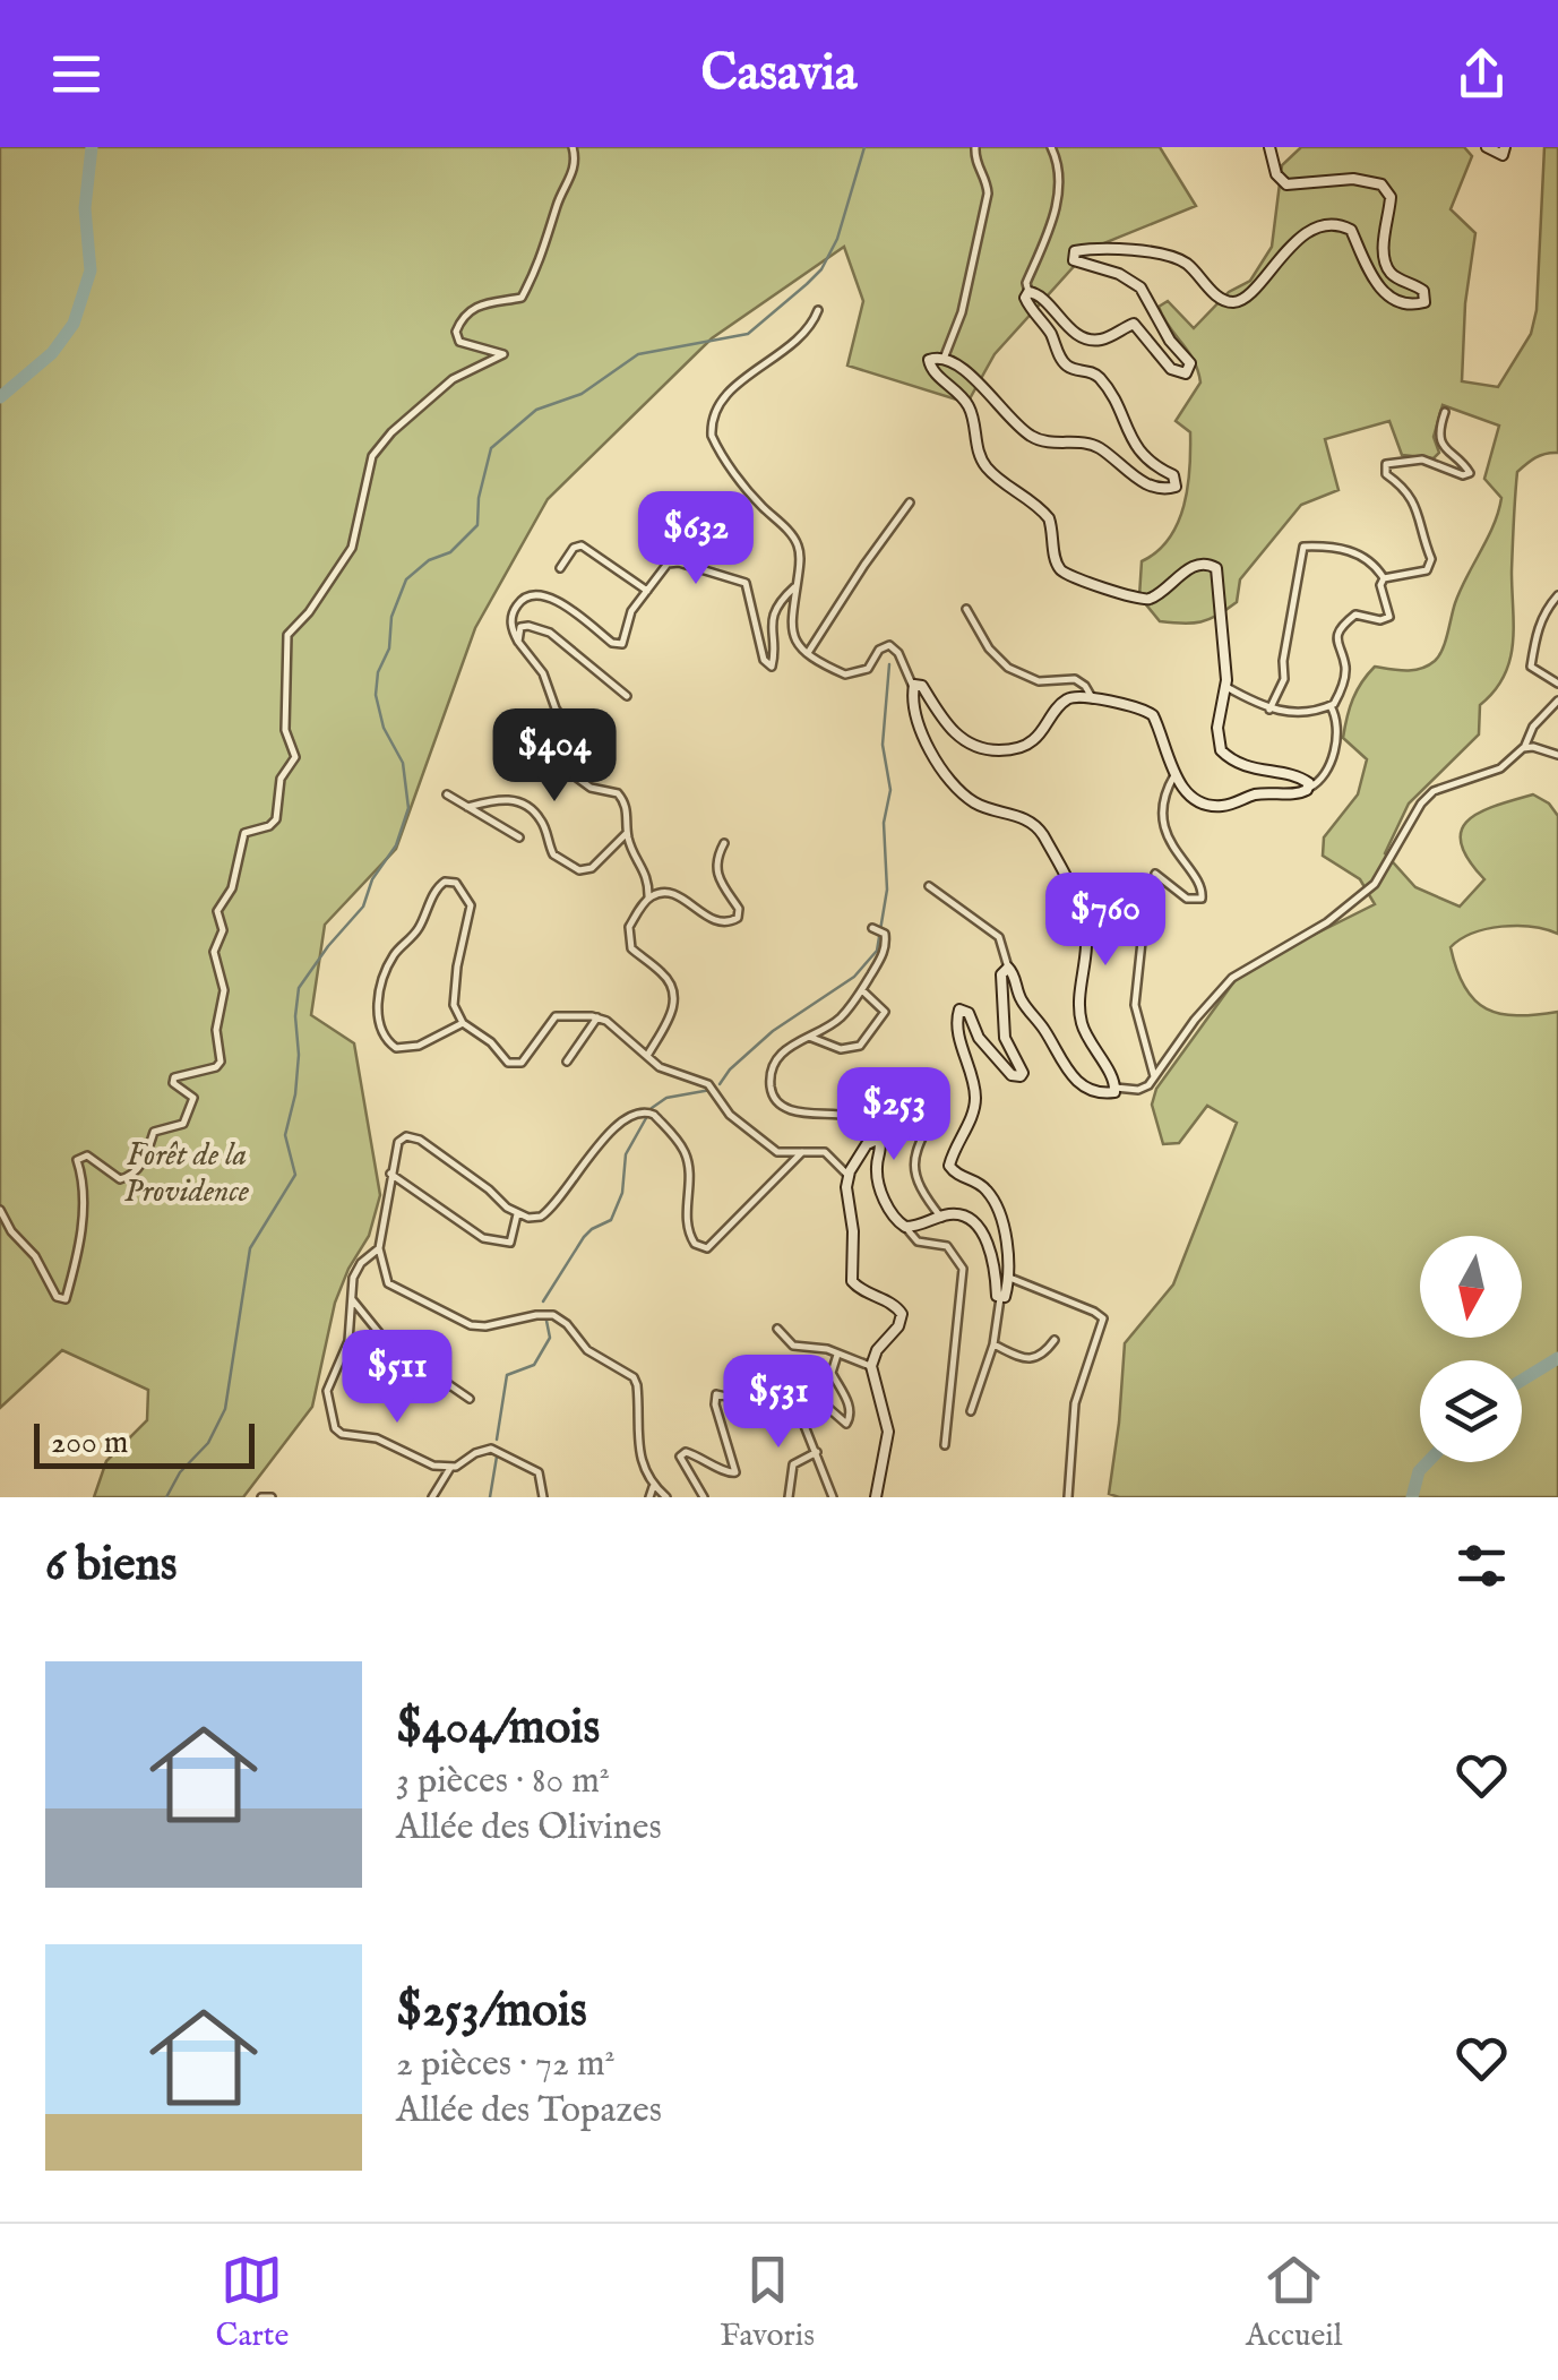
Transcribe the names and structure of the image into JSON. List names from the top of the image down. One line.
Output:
{"parks":["Forêt de la Providence"],"scale_bar":"200 m","north":"bottom","page":{"header":"Casavia","price":["$632","$404","$760","$253","$511","$531"],"scale":"200 m","heading":"6 biens","list":[{"name":"$404/mois","note":"3 pièces · 80 m² · Allée des Olivines"},{"name":"$253/mois","note":"2 pièces · 72 m² · Allée des Topazes"}],"tabs":["Carte","Favoris","Accueil"]}}
